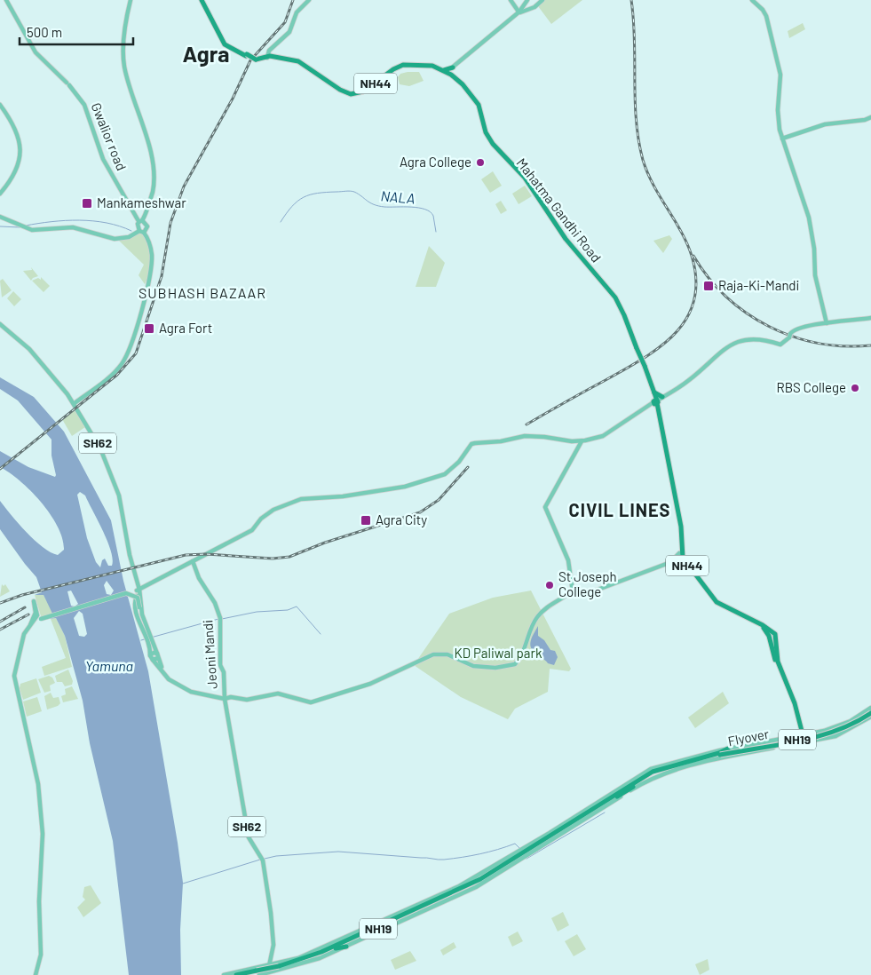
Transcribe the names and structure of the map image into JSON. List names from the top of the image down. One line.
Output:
{"streets":{"highway":["NH44","Mahatma Gandhi Road","Flyover","NH19"],"main road":["Gwalior road","SH62","Jeoni Mandi"]},"crossings":[["NH44","Mahatma Gandhi Road"],["SH62","Jeoni Mandi"],["Flyover","NH19"]],"districts":["Agra","SUBHASH BAZAAR","CIVIL LINES"],"water":["NALA","Yamuna"],"parks":["KD Paliwal park"],"places":{"other":["Agra College","RBS College","St Joseph College"],"transit":["Mankameshwar","Raja-Ki-Mandi","Agra Fort","Agra City"]},"scale_bar":"500 m"}
